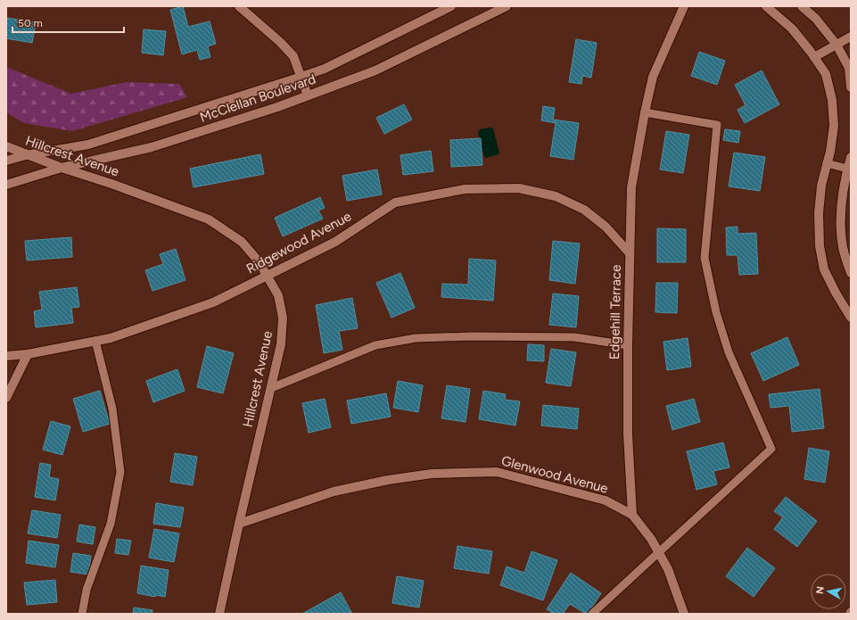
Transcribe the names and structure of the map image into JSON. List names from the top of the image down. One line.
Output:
{"streets":{"street":["McClellan Boulevard","Hillcrest Avenue","Ridgewood Avenue","Edgehill Terrace","Glenwood Avenue"]},"crossings":[["McClellan Boulevard","Hillcrest Avenue"],["Hillcrest Avenue","Ridgewood Avenue"],["Hillcrest Avenue","Glenwood Avenue"],["Ridgewood Avenue","Edgehill Terrace"],["Edgehill Terrace","Glenwood Avenue"]],"scale_bar":"50 m","north":"left"}
